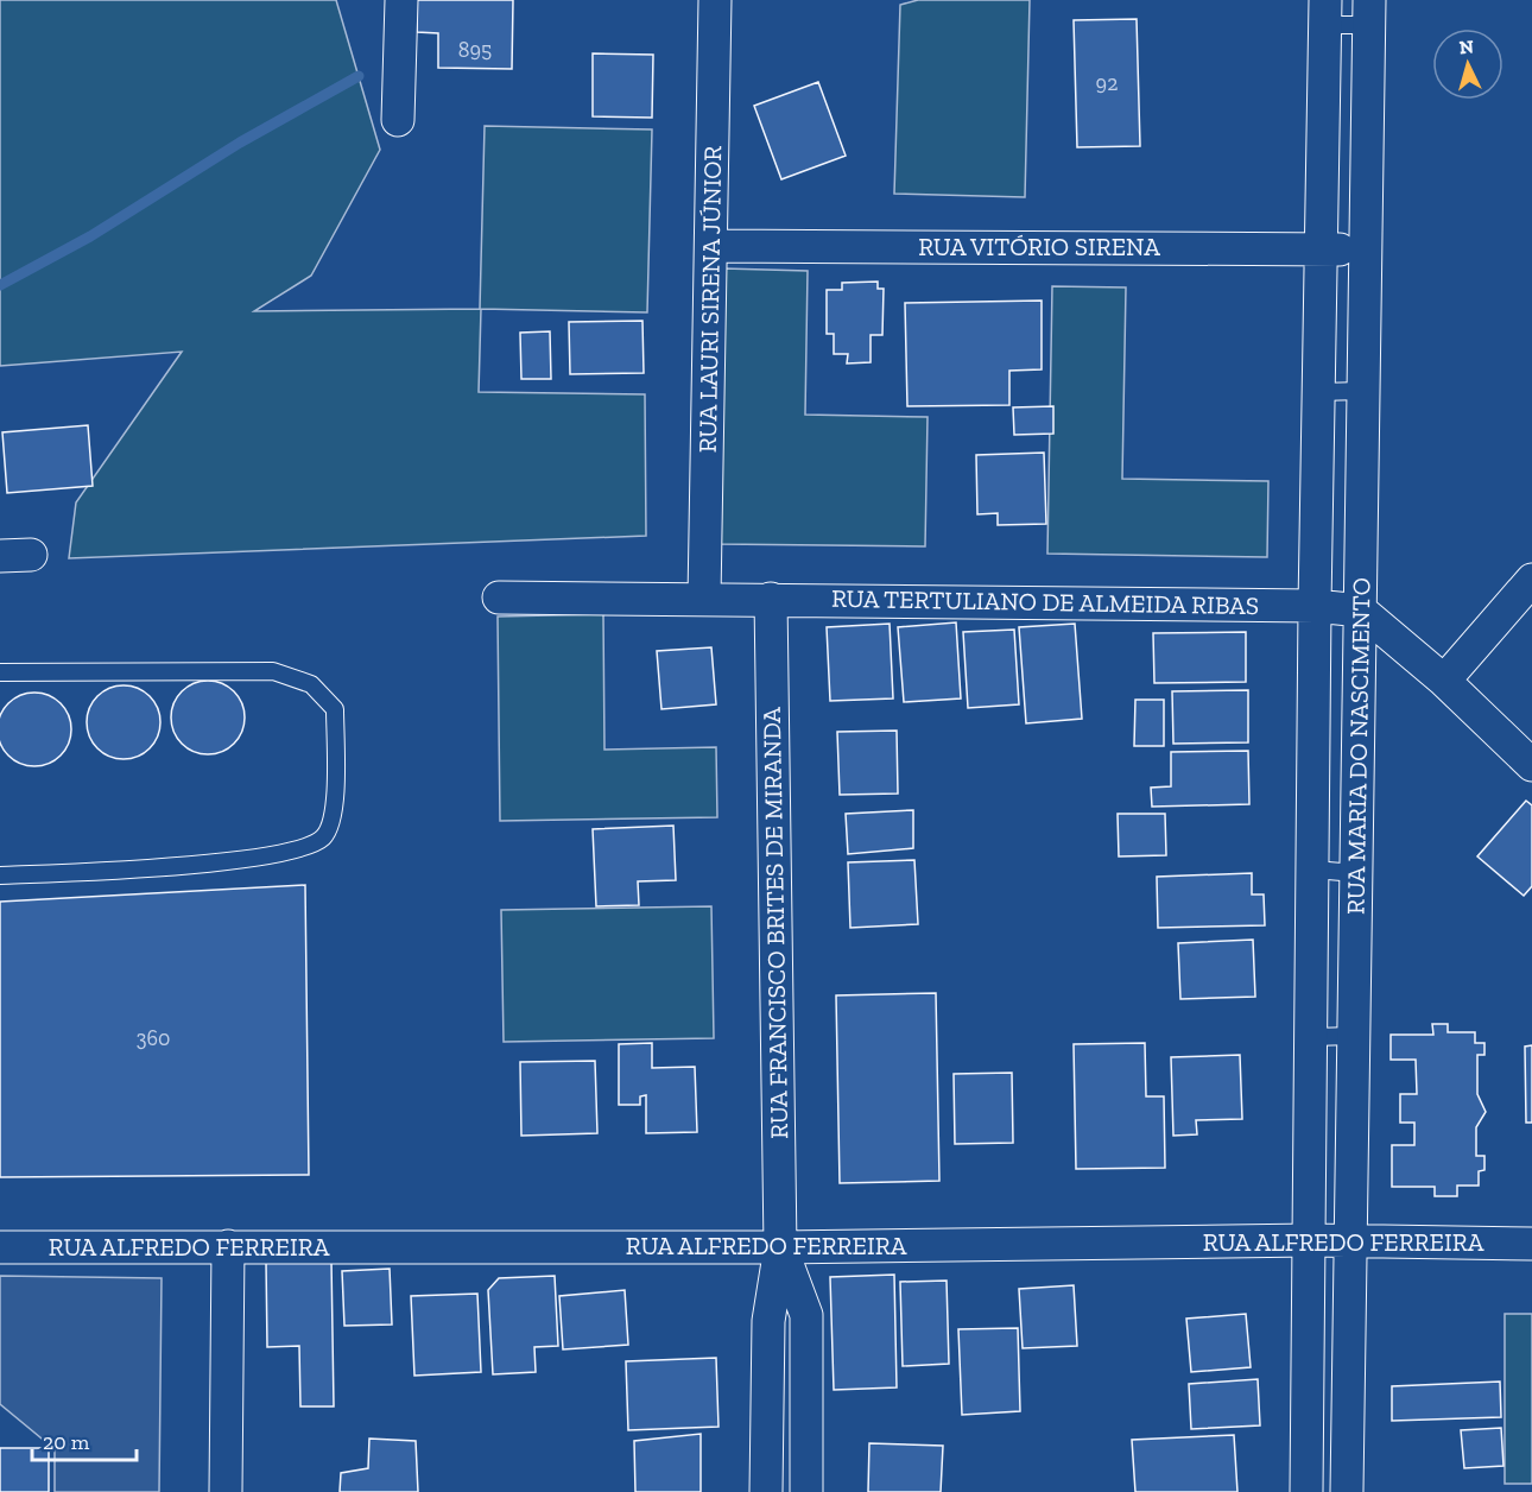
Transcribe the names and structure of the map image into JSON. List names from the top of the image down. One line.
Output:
{"streets":{"street":["RUA VITÓRIO SIRENA","RUA LAURI SIRENA JÚNIOR","RUA TERTULIANO DE ALMEIDA RIBAS","RUA MARIA DO NASCIMENTO","RUA FRANCISCO BRITES DE MIRANDA","RUA ALFREDO FERREIRA"]},"crossings":[["RUA VITÓRIO SIRENA","RUA LAURI SIRENA JÚNIOR"],["RUA VITÓRIO SIRENA","RUA MARIA DO NASCIMENTO"],["RUA LAURI SIRENA JÚNIOR","RUA TERTULIANO DE ALMEIDA RIBAS"],["RUA TERTULIANO DE ALMEIDA RIBAS","RUA MARIA DO NASCIMENTO"],["RUA TERTULIANO DE ALMEIDA RIBAS","RUA FRANCISCO BRITES DE MIRANDA"],["RUA MARIA DO NASCIMENTO","RUA ALFREDO FERREIRA"],["RUA FRANCISCO BRITES DE MIRANDA","RUA ALFREDO FERREIRA"]],"house_numbers":["895","92","360"],"scale_bar":"20 m","north":"top"}
